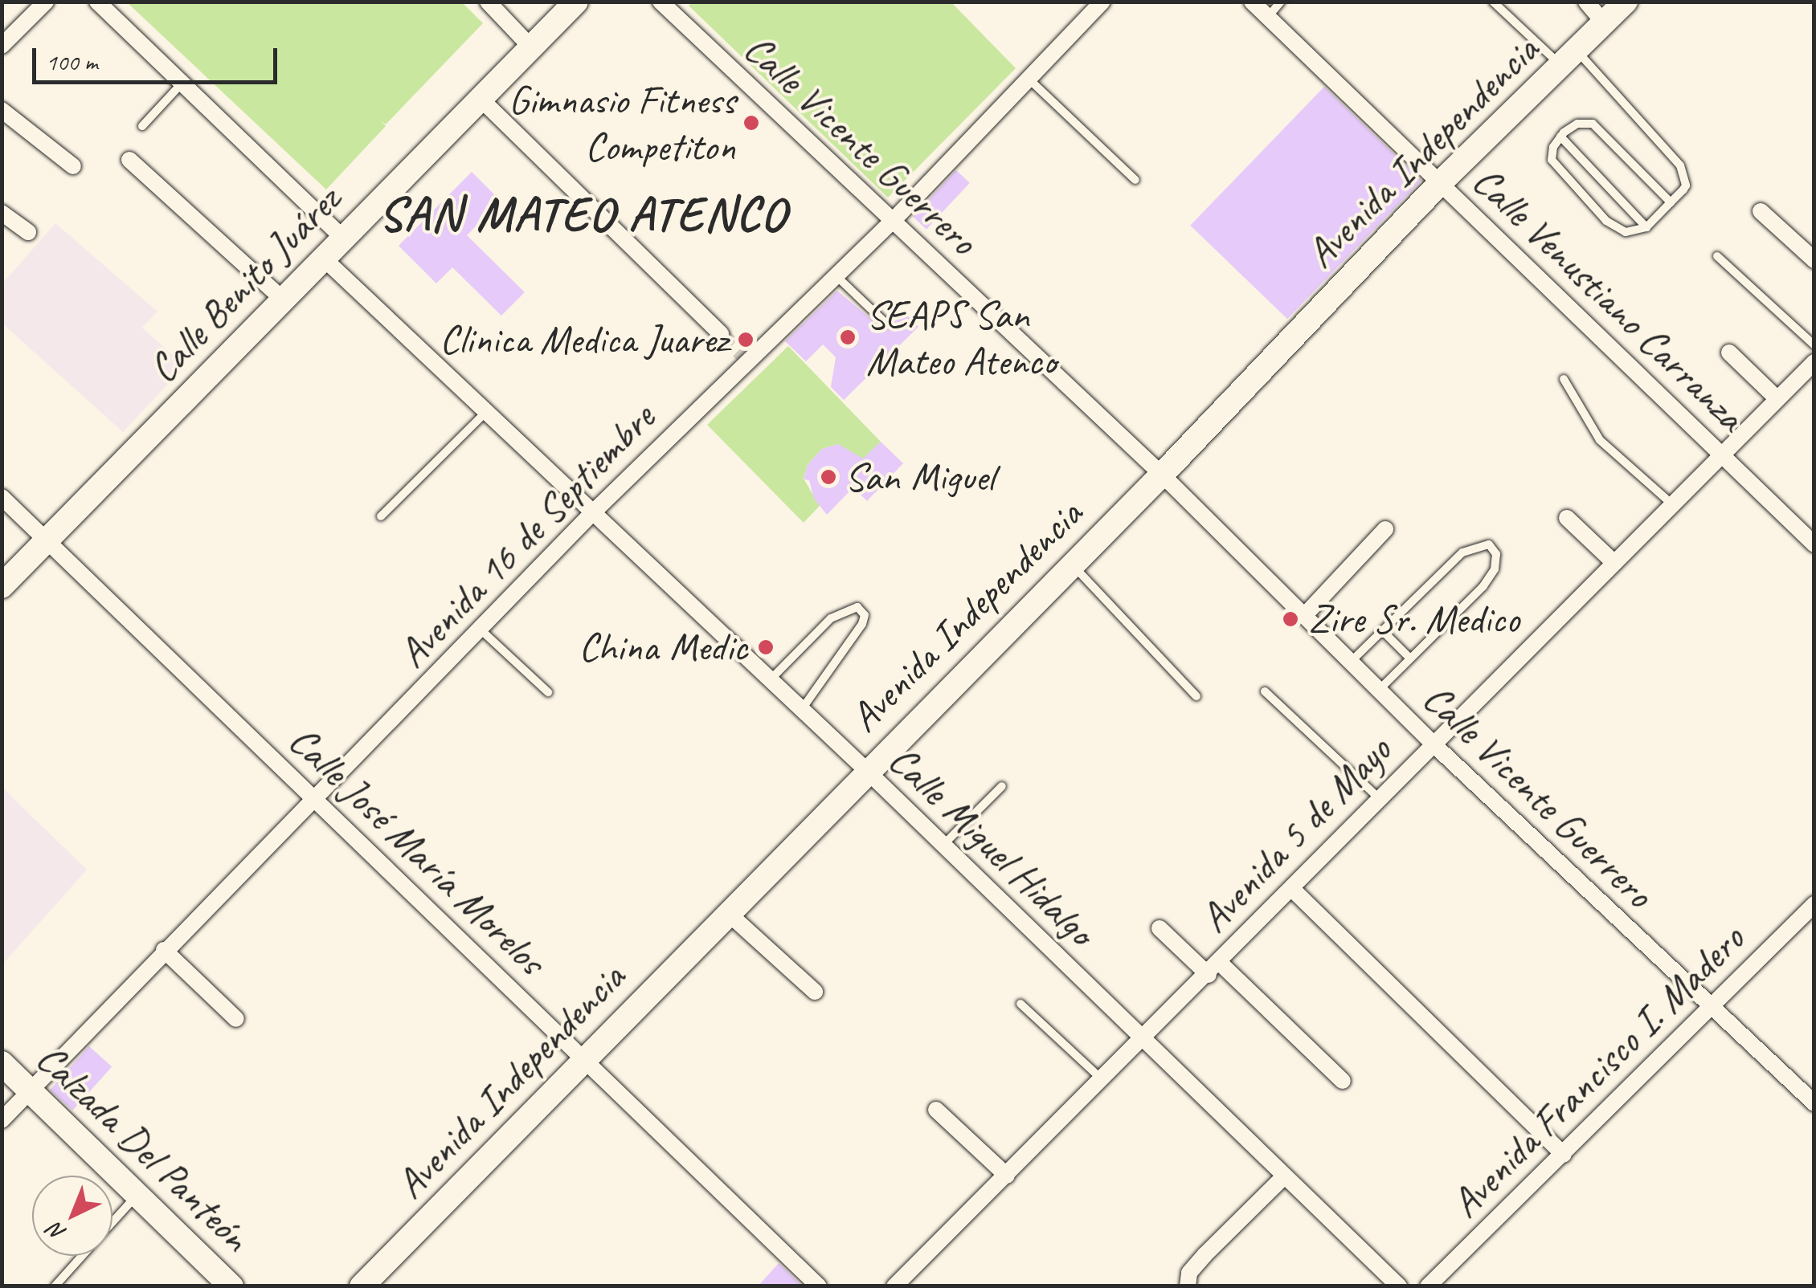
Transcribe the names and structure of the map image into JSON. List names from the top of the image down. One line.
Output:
{"streets":{"main road":["Avenida Independencia","Calle Benito Juárez","Calzada Del Panteón"],"street":["Calle Vicente Guerrero","Calle Venustiano Carranza","Avenida 16 de Septiembre","Avenida 5 de Mayo","Calle Miguel Hidalgo","Calle José María Morelos","Avenida Francisco I. Madero"]},"crossings":[["Calle Vicente Guerrero","Avenida Independencia"],["Calle Vicente Guerrero","Avenida 16 de Septiembre"],["Calle Vicente Guerrero","Avenida 5 de Mayo"],["Calle Vicente Guerrero","Avenida Francisco I. Madero"],["Avenida Independencia","Calle Venustiano Carranza"],["Avenida Independencia","Calle Miguel Hidalgo"],["Avenida Independencia","Calle José María Morelos"],["Calle Benito Juárez","Calle Miguel Hidalgo"],["Calle Benito Juárez","Calle José María Morelos"],["Calle Venustiano Carranza","Avenida 5 de Mayo"],["Avenida 16 de Septiembre","Calle Miguel Hidalgo"],["Avenida 16 de Septiembre","Calle José María Morelos"],["Avenida 16 de Septiembre","Calzada Del Panteón"],["Avenida 5 de Mayo","Calle Miguel Hidalgo"]],"districts":["SAN MATEO ATENCO"],"places":["Gimnasio Fitness Competiton","SEAPS San Mateo Atenco","Clinica Medica Juarez","San Miguel","Zire Sr. Medico","China Medic"],"scale_bar":"100 m","north":"bottom left"}
